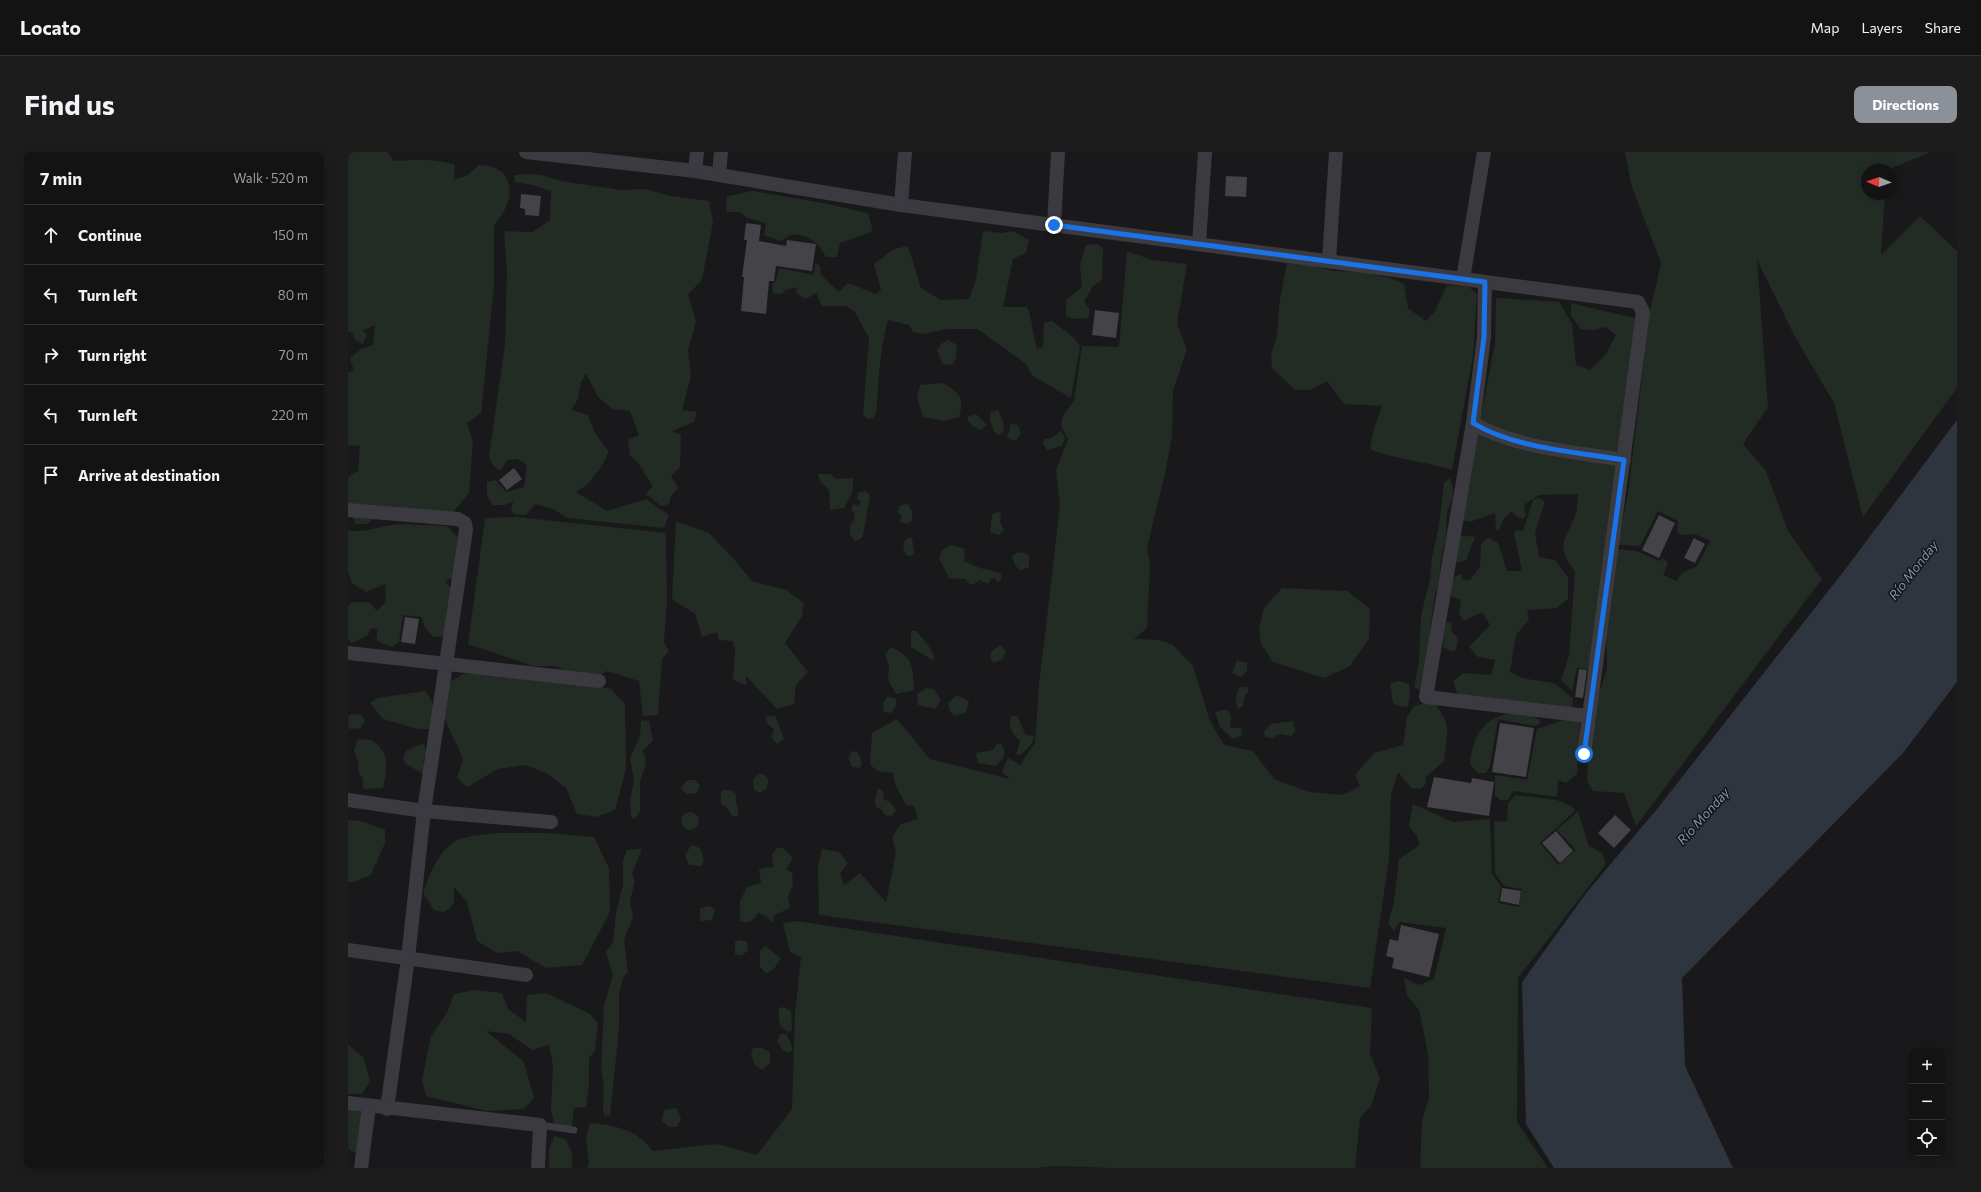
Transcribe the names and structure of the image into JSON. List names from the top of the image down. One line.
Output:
{"water":["Río Monday"],"north":"left","page":{"header":"Locato","nav":["Map","Layers","Share"],"buttons":"Directions","title":"Find us","heading":["7 min","Walk · 520 m"],"list":[["Continue","150 m"],["Turn left","80 m"],["Turn right","70 m"],["Turn left","220 m"],"Arrive at destination"],"map_buttons":["+","−"]}}
